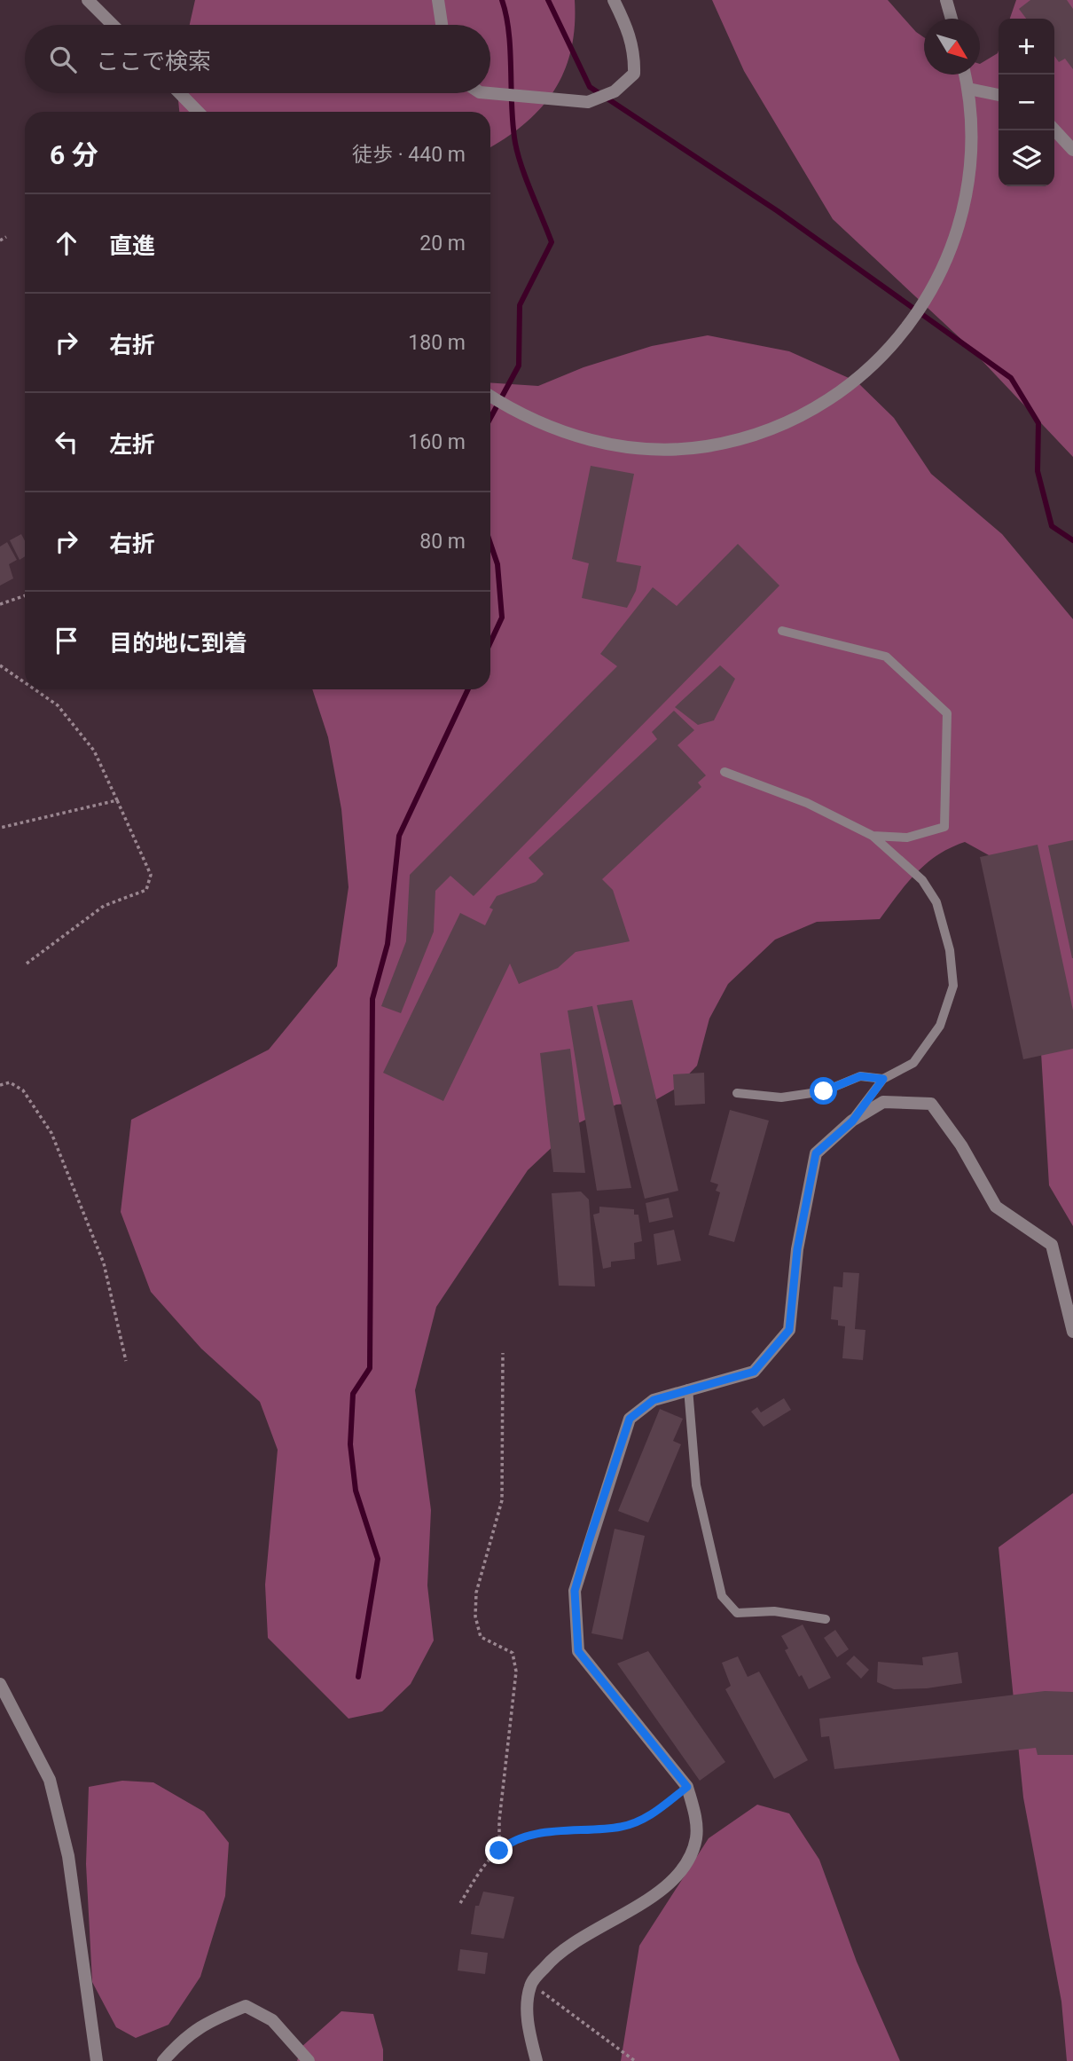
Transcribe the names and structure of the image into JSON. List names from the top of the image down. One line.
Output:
{"north":"bottom right","page":{"map_buttons":["+","−"],"search":"ここで検索","heading":["6 分","徒歩 · 440 m"],"list":[["直進","20 m"],["右折","180 m"],["左折","160 m"],["右折","80 m"],"目的地に到着"]}}
